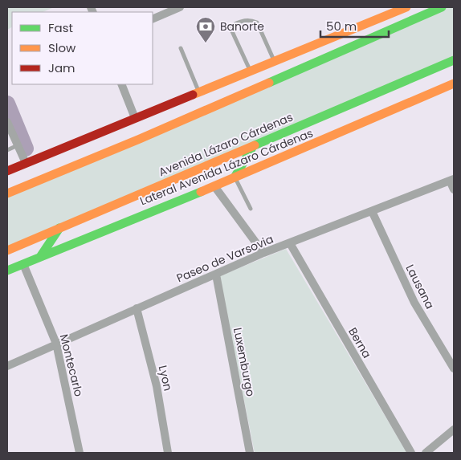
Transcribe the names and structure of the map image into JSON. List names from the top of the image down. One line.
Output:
{"streets":{"main road":["Avenida Lázaro Cárdenas","Lateral Avenida Lázaro Cárdenas"],"street":["Paseo de Varsovia","Lausana","Berna","Luxemburgo","Montecarlo","Lyon"]},"crossings":[["Lateral Avenida Lázaro Cárdenas","Montecarlo"],["Paseo de Varsovia","Lausana"],["Paseo de Varsovia","Berna"],["Paseo de Varsovia","Luxemburgo"],["Paseo de Varsovia","Montecarlo"],["Paseo de Varsovia","Lyon"]],"places":{"bank":["Banorte"]},"legend":["Fast","Slow","Jam"],"scale_bar":"50 m"}
